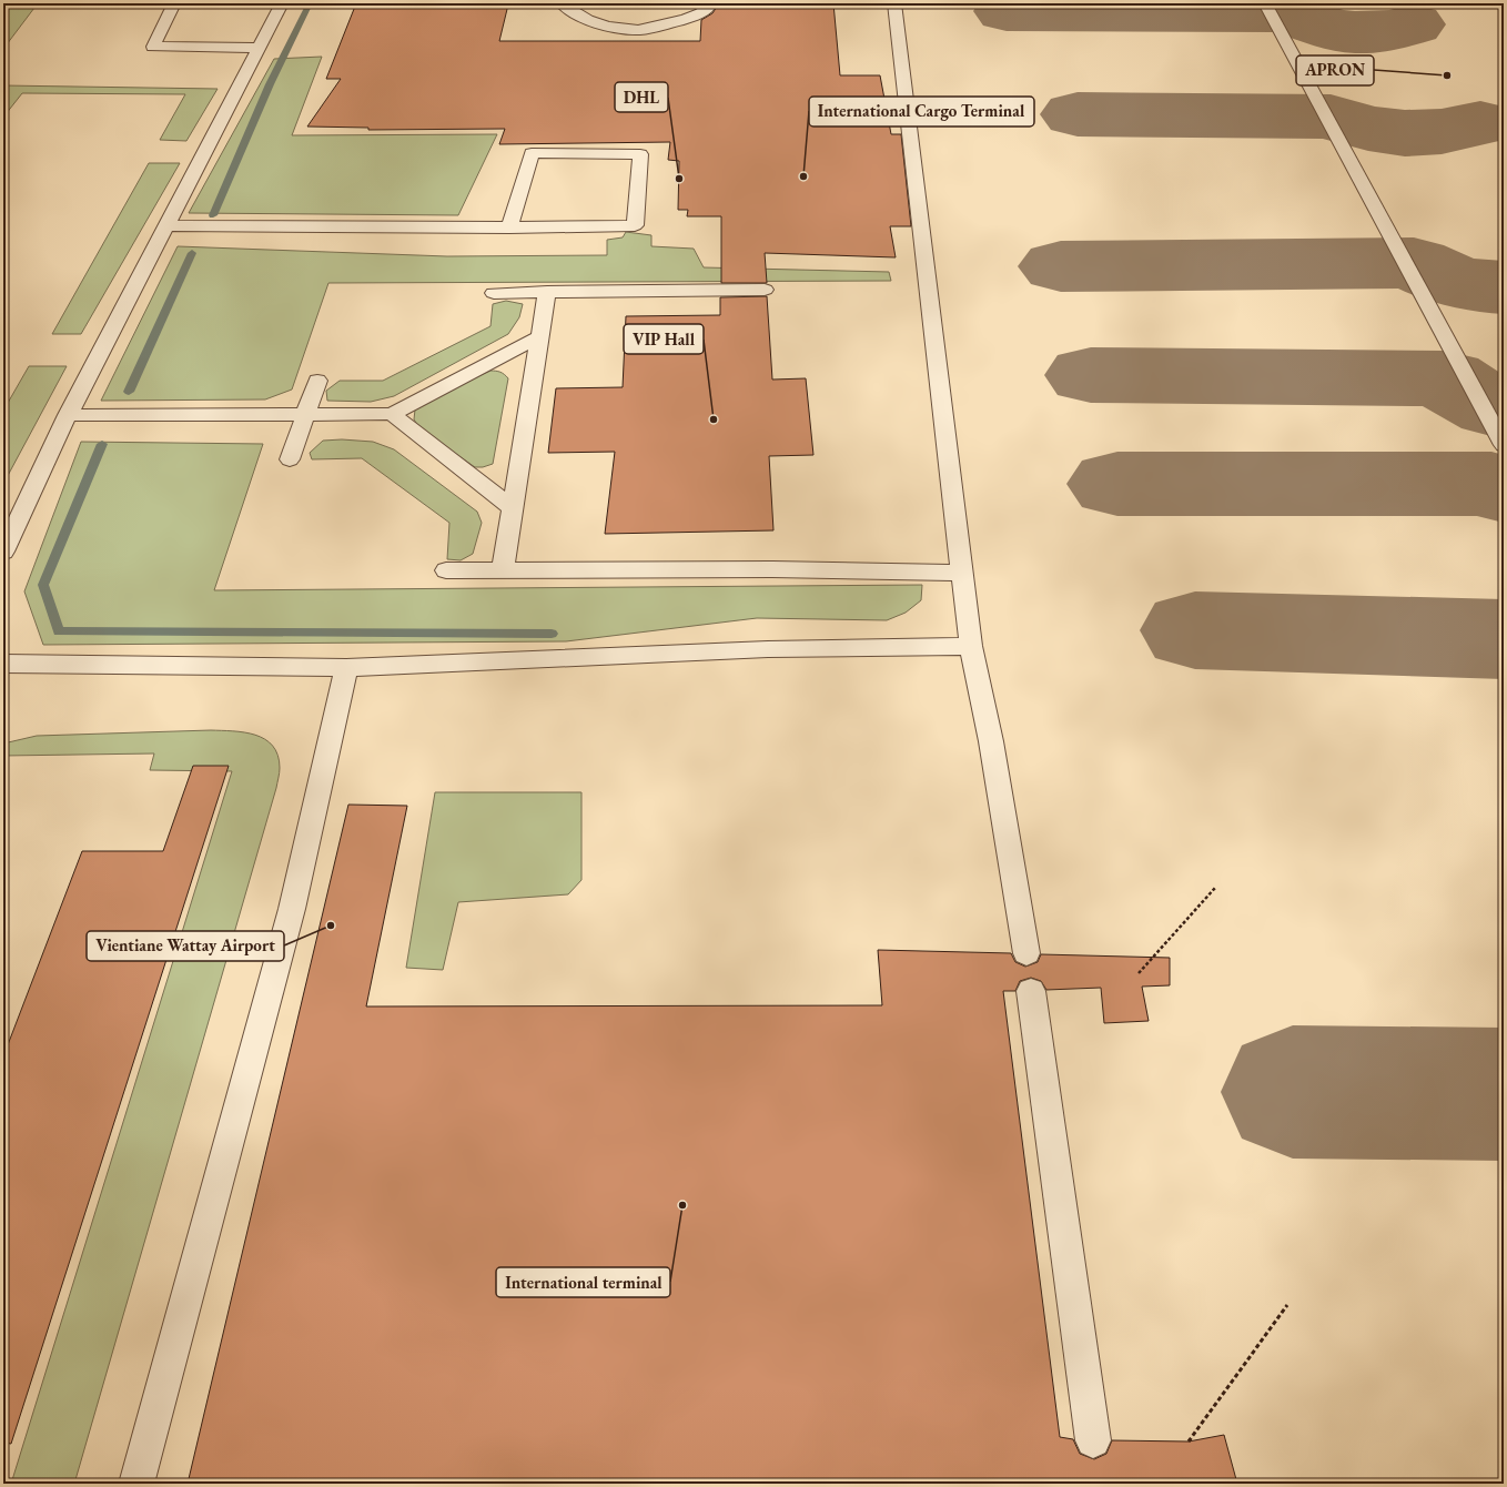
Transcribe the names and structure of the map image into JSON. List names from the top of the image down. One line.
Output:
{"places":["APRON","International Cargo Terminal","DHL","VIP Hall","Vientiane Wattay Airport","International terminal"]}
